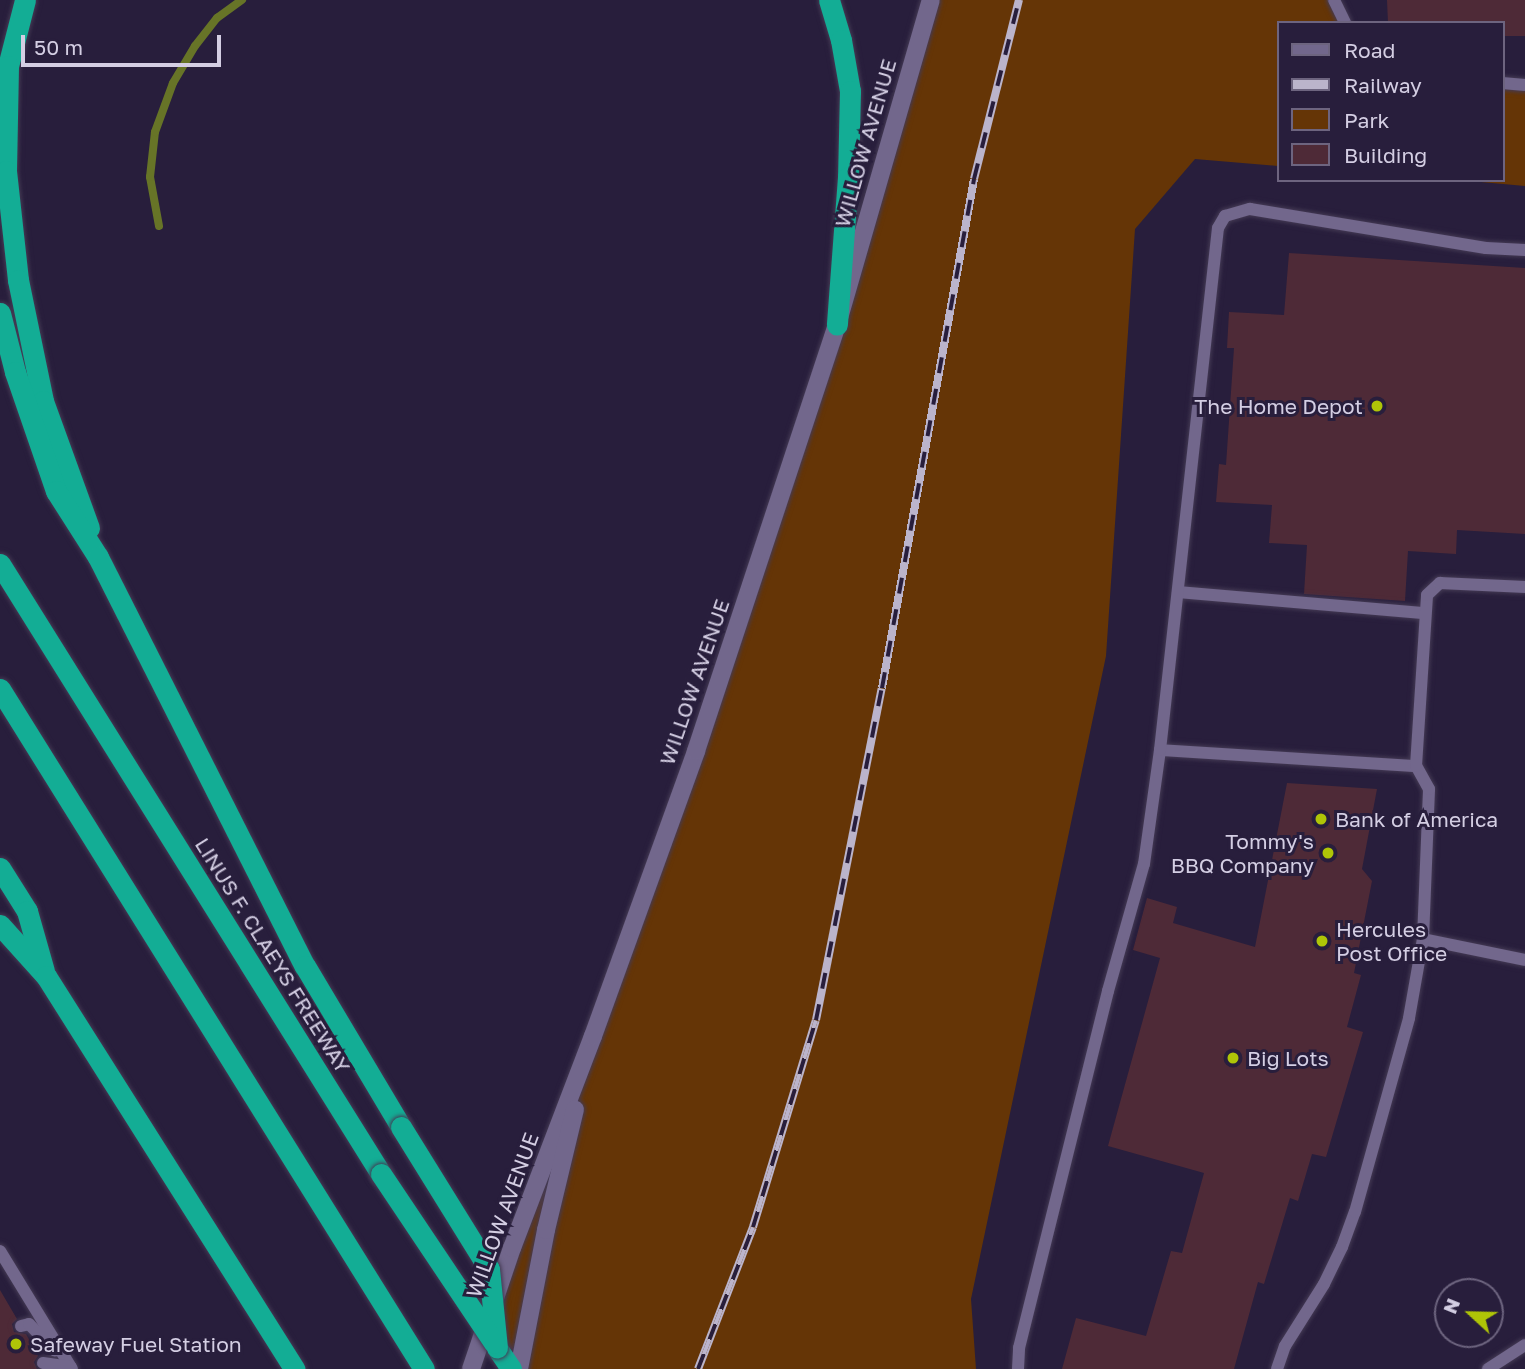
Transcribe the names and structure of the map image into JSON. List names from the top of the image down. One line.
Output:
{"streets":{"highway":["LINUS F. CLAEYS FREEWAY"],"street":["WILLOW AVENUE"]},"places":["The Home Depot","Bank of America","Tommy's BBQ Company","Hercules Post Office","Big Lots","Safeway Fuel Station"],"legend":["Road","Railway","Park","Building"],"scale_bar":"50 m","north":"left"}
